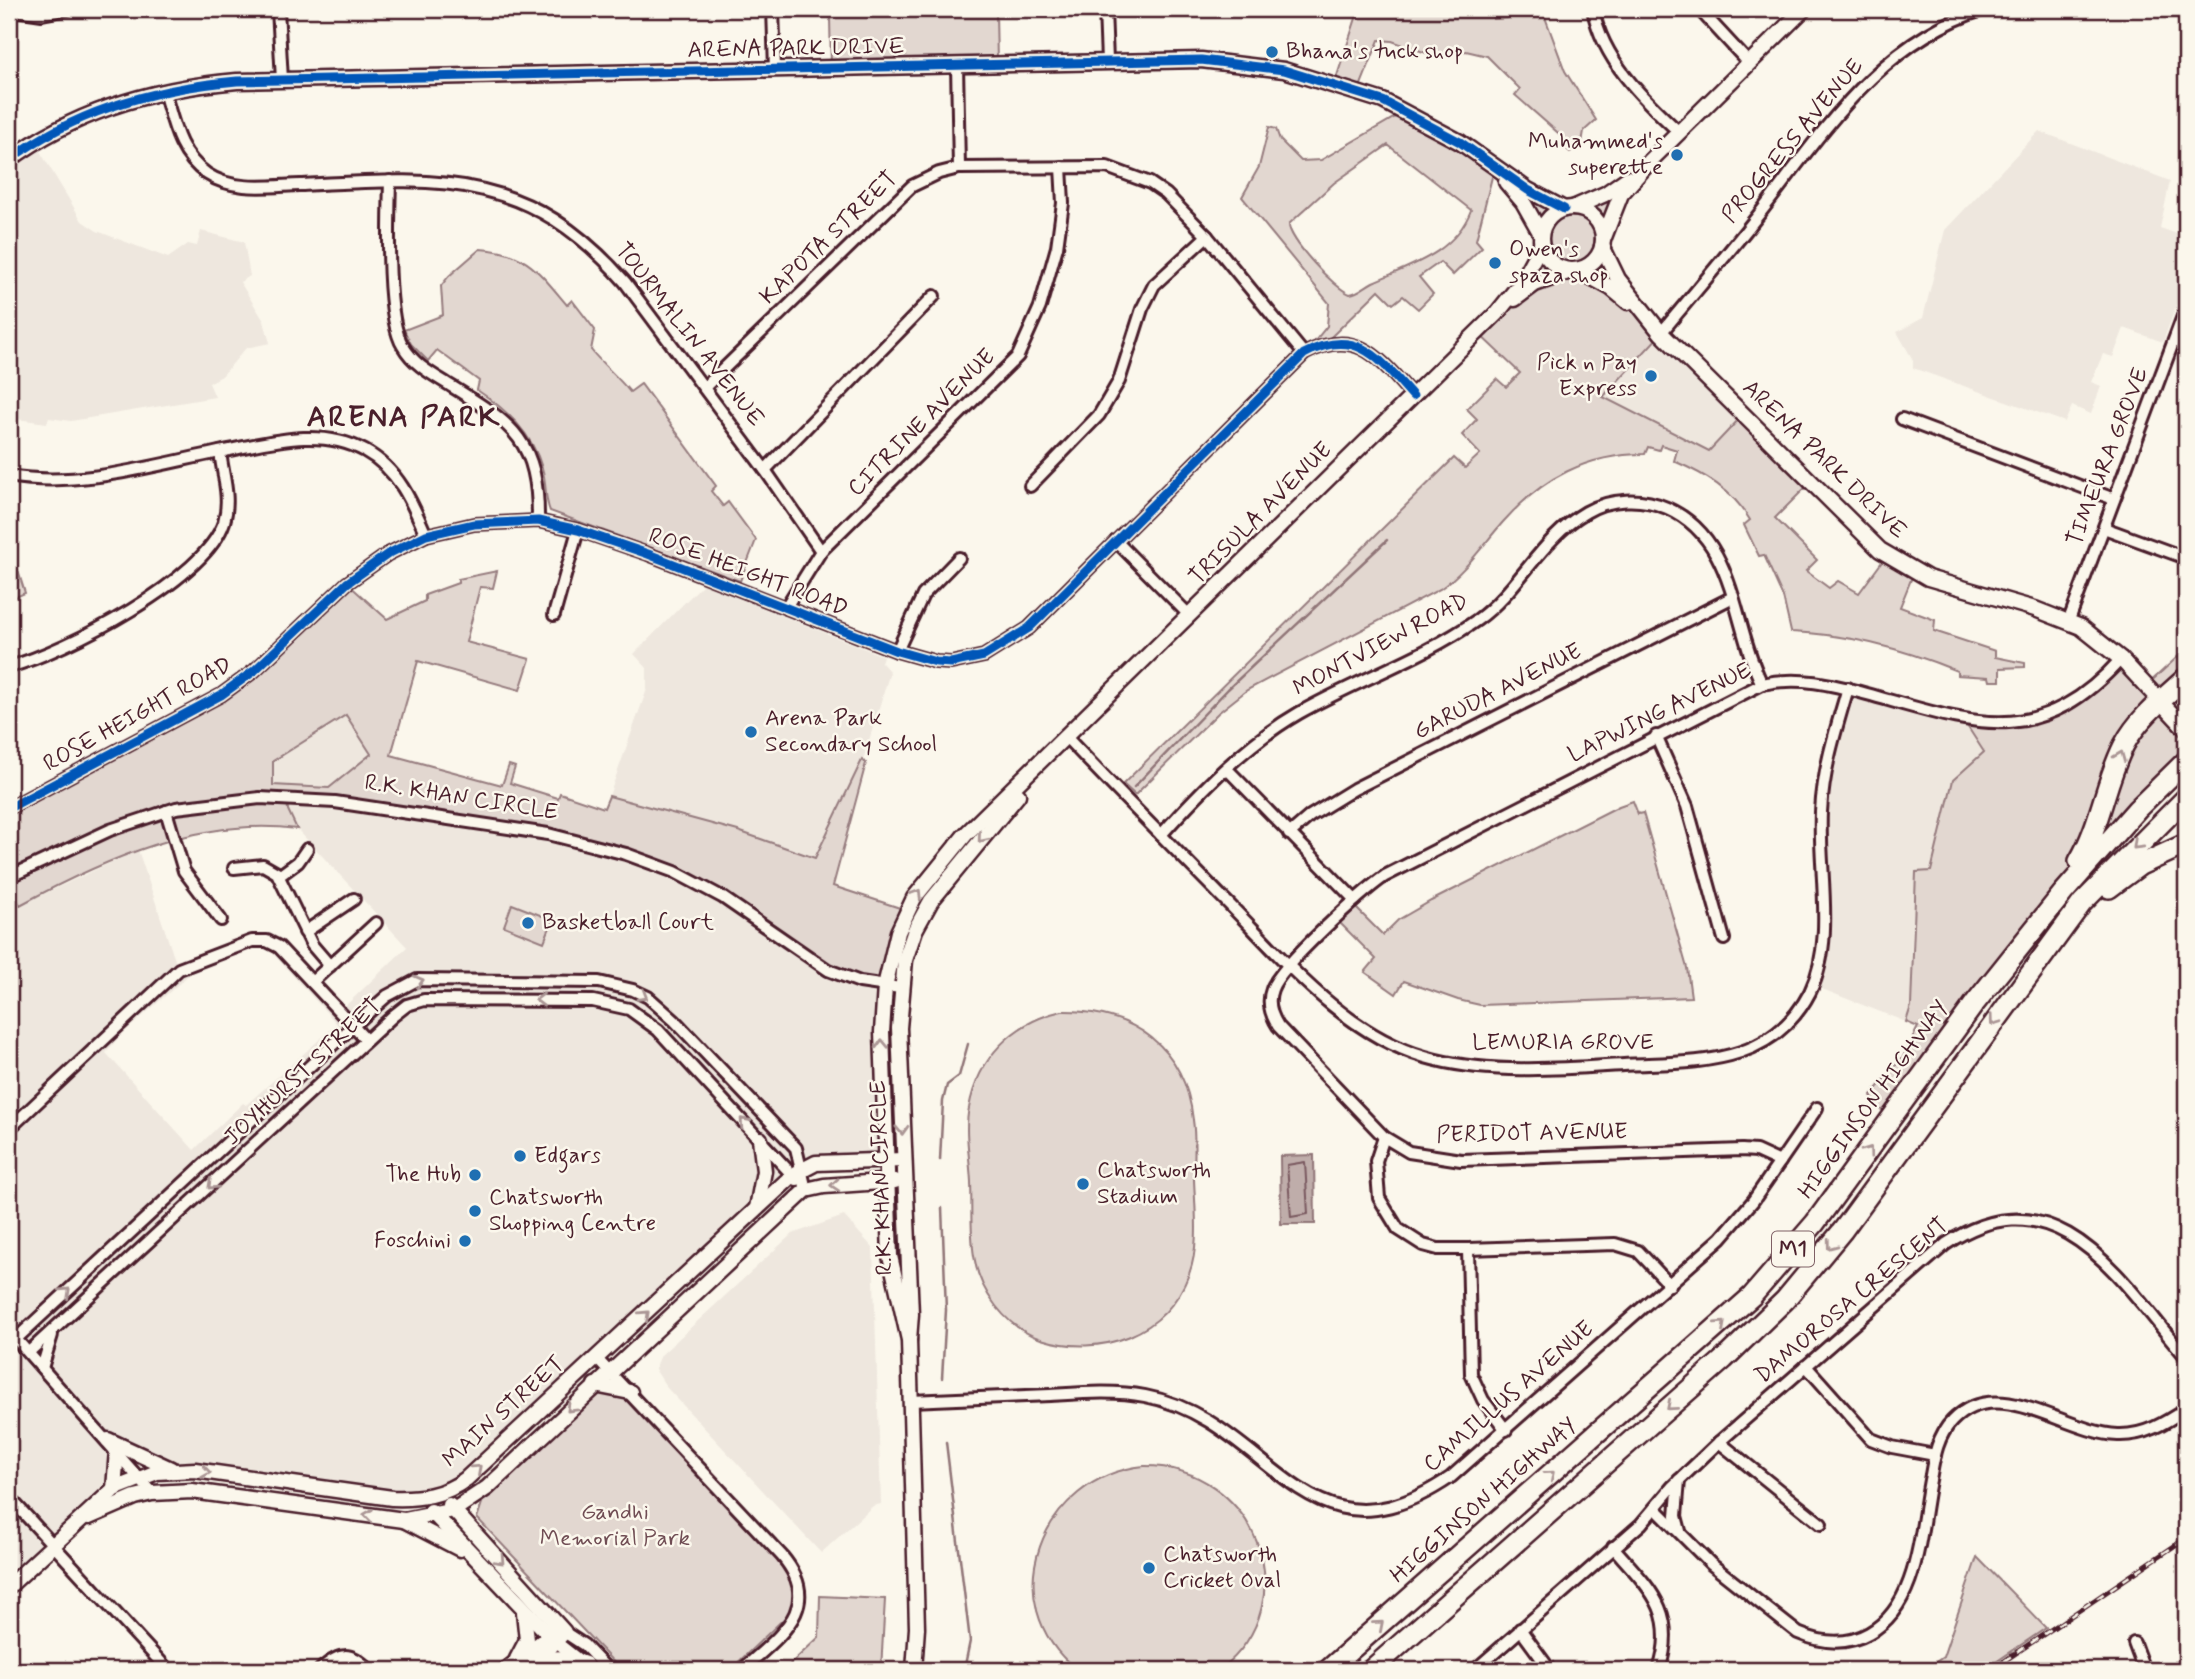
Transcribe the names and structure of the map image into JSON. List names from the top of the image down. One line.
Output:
{"streets":{"highway":["HIGGINSON HIGHWAY","M1"],"street":["ARENA PARK DRIVE","PROGRESS AVENUE","KAPOTA STREET","TOURMALIN AVENUE","CITRINE AVENUE","TIMEURA GROVE","TRISULA AVENUE","ROSE HEIGHT ROAD","MONTVIEW ROAD","GARUDA AVENUE","LAPWING AVENUE","R.K. KHAN CIRCLE","LEMURIA GROVE","JOYHURST STREET","PERIDOT AVENUE","DAMOROSA CRESCENT","CAMILLUS AVENUE","MAIN STREET"]},"crossings":[["ARENA PARK DRIVE","PROGRESS AVENUE"],["ARENA PARK DRIVE","TOURMALIN AVENUE"],["ARENA PARK DRIVE","TIMEURA GROVE"],["ARENA PARK DRIVE","TRISULA AVENUE"],["ARENA PARK DRIVE","LAPWING AVENUE"],["KAPOTA STREET","TOURMALIN AVENUE"],["KAPOTA STREET","CITRINE AVENUE"],["KAPOTA STREET","ROSE HEIGHT ROAD"],["TOURMALIN AVENUE","CITRINE AVENUE"],["CITRINE AVENUE","ROSE HEIGHT ROAD"],["TRISULA AVENUE","ROSE HEIGHT ROAD"],["TRISULA AVENUE","R.K. KHAN CIRCLE"],["TRISULA AVENUE","LEMURIA GROVE"],["MONTVIEW ROAD","GARUDA AVENUE"],["MONTVIEW ROAD","LAPWING AVENUE"],["MONTVIEW ROAD","LEMURIA GROVE"],["LAPWING AVENUE","LEMURIA GROVE"],["LAPWING AVENUE","PERIDOT AVENUE"],["R.K. KHAN CIRCLE","CAMILLUS AVENUE"],["R.K. KHAN CIRCLE","MAIN STREET"],["LEMURIA GROVE","PERIDOT AVENUE"],["JOYHURST STREET","MAIN STREET"],["PERIDOT AVENUE","CAMILLUS AVENUE"]],"districts":["ARENA PARK"],"parks":["Gandhi Memorial Park"],"places":["Bhana's tuck shop","Muhammed's superette","Owen's spaza shop","Pick n Pay Express","Arena Park Secondary School","Basketball Court","Edgars","The Hub","Chatsworth Stadium","Chatsworth Shopping Centre","Foschini","Chatsworth Cricket Oval"]}
